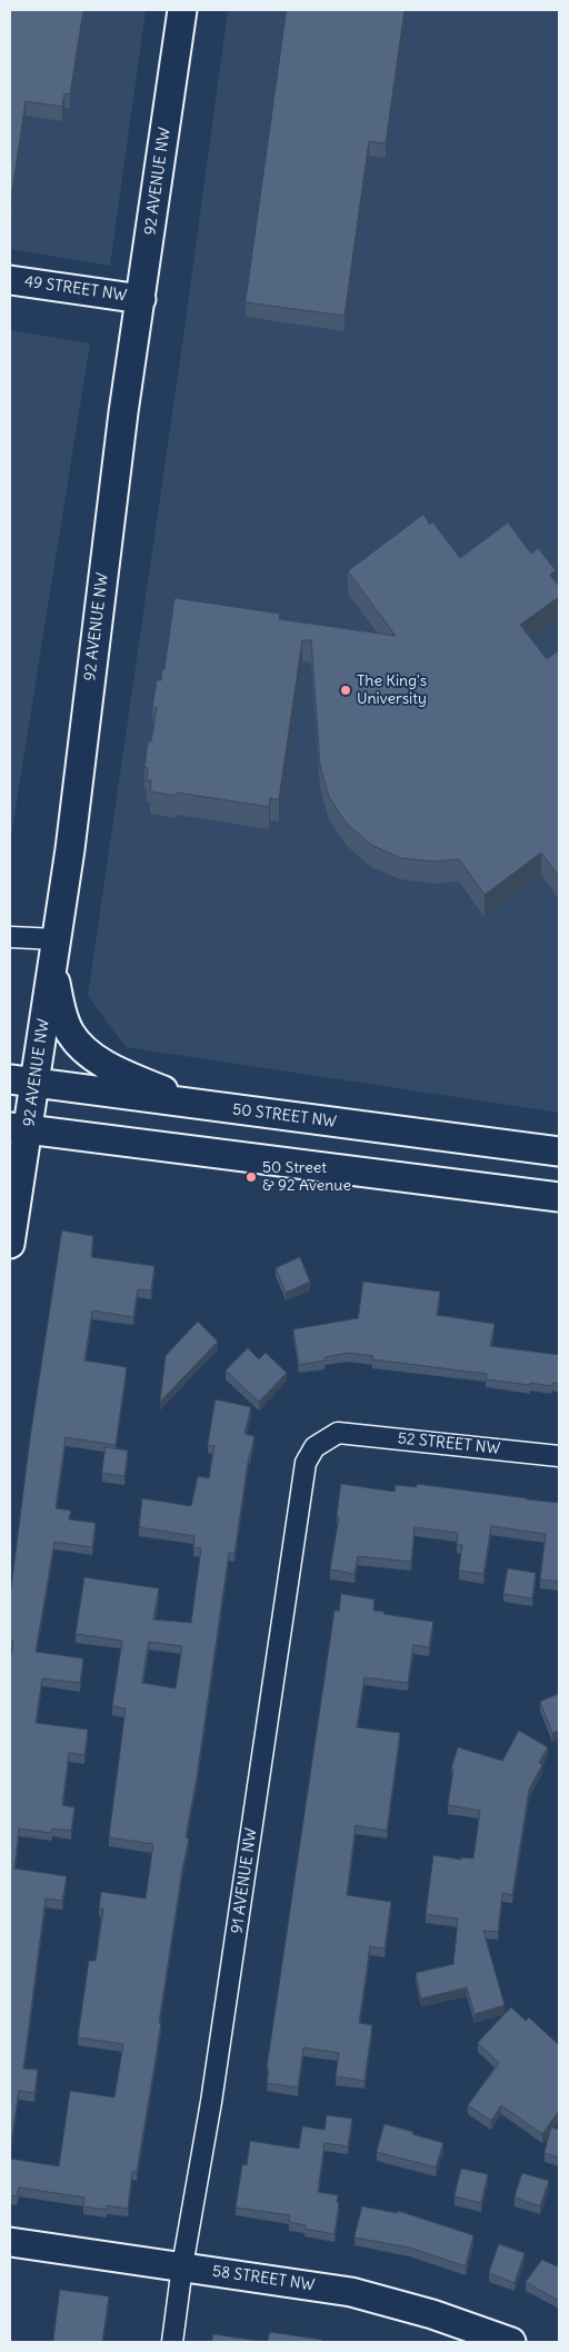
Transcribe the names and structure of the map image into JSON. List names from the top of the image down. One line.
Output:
{"streets":{"main road":["92 AVENUE NW","49 STREET NW","50 STREET NW","58 STREET NW"],"street":["52 STREET NW","91 AVENUE NW"]},"crossings":[["92 AVENUE NW","49 STREET NW"],["92 AVENUE NW","50 STREET NW"],["52 STREET NW","91 AVENUE NW"],["91 AVENUE NW","58 STREET NW"]],"places":["The King's University","50 Street & 92 Avenue"]}
